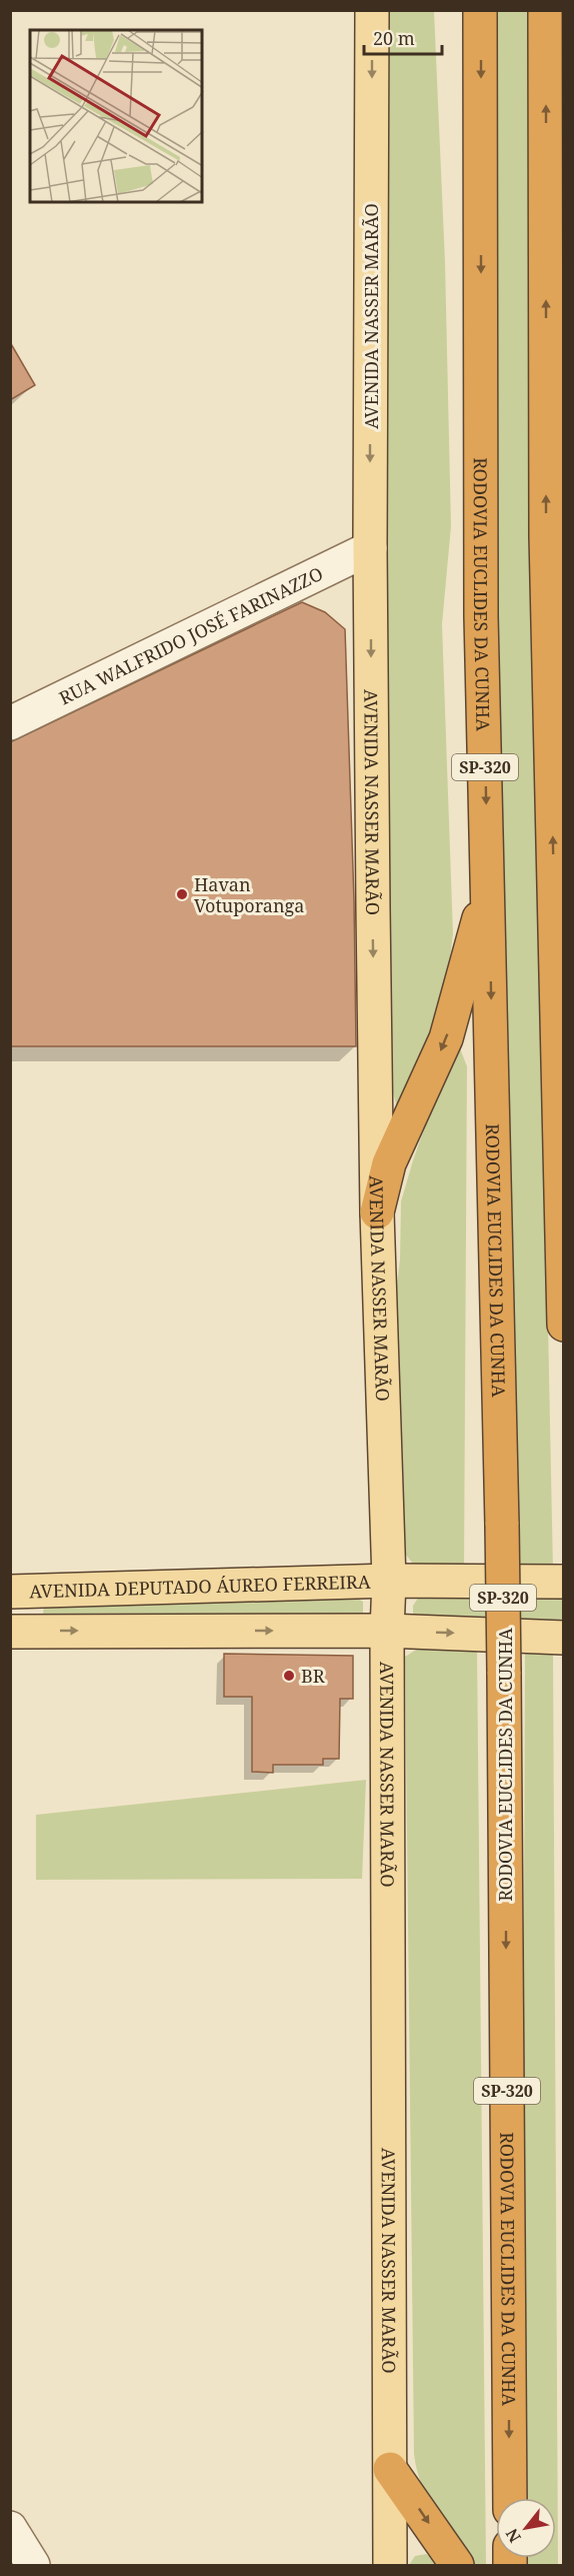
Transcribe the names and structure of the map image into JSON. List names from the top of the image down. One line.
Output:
{"streets":{"highway":["RODOVIA EUCLIDES DA CUNHA","SP-320"],"main road":["AVENIDA NASSER MARÃO","AVENIDA DEPUTADO ÁUREO FERREIRA"],"street":["RUA WALFRIDO JOSÉ FARINAZZO"]},"crossings":[["AVENIDA NASSER MARÃO","RUA WALFRIDO JOSÉ FARINAZZO"],["AVENIDA NASSER MARÃO","AVENIDA DEPUTADO ÁUREO FERREIRA"]],"one_way":["AVENIDA NASSER MARÃO"],"places":["Havan Votuporanga","BR"],"scale_bar":"20 m","north":"bottom left"}
